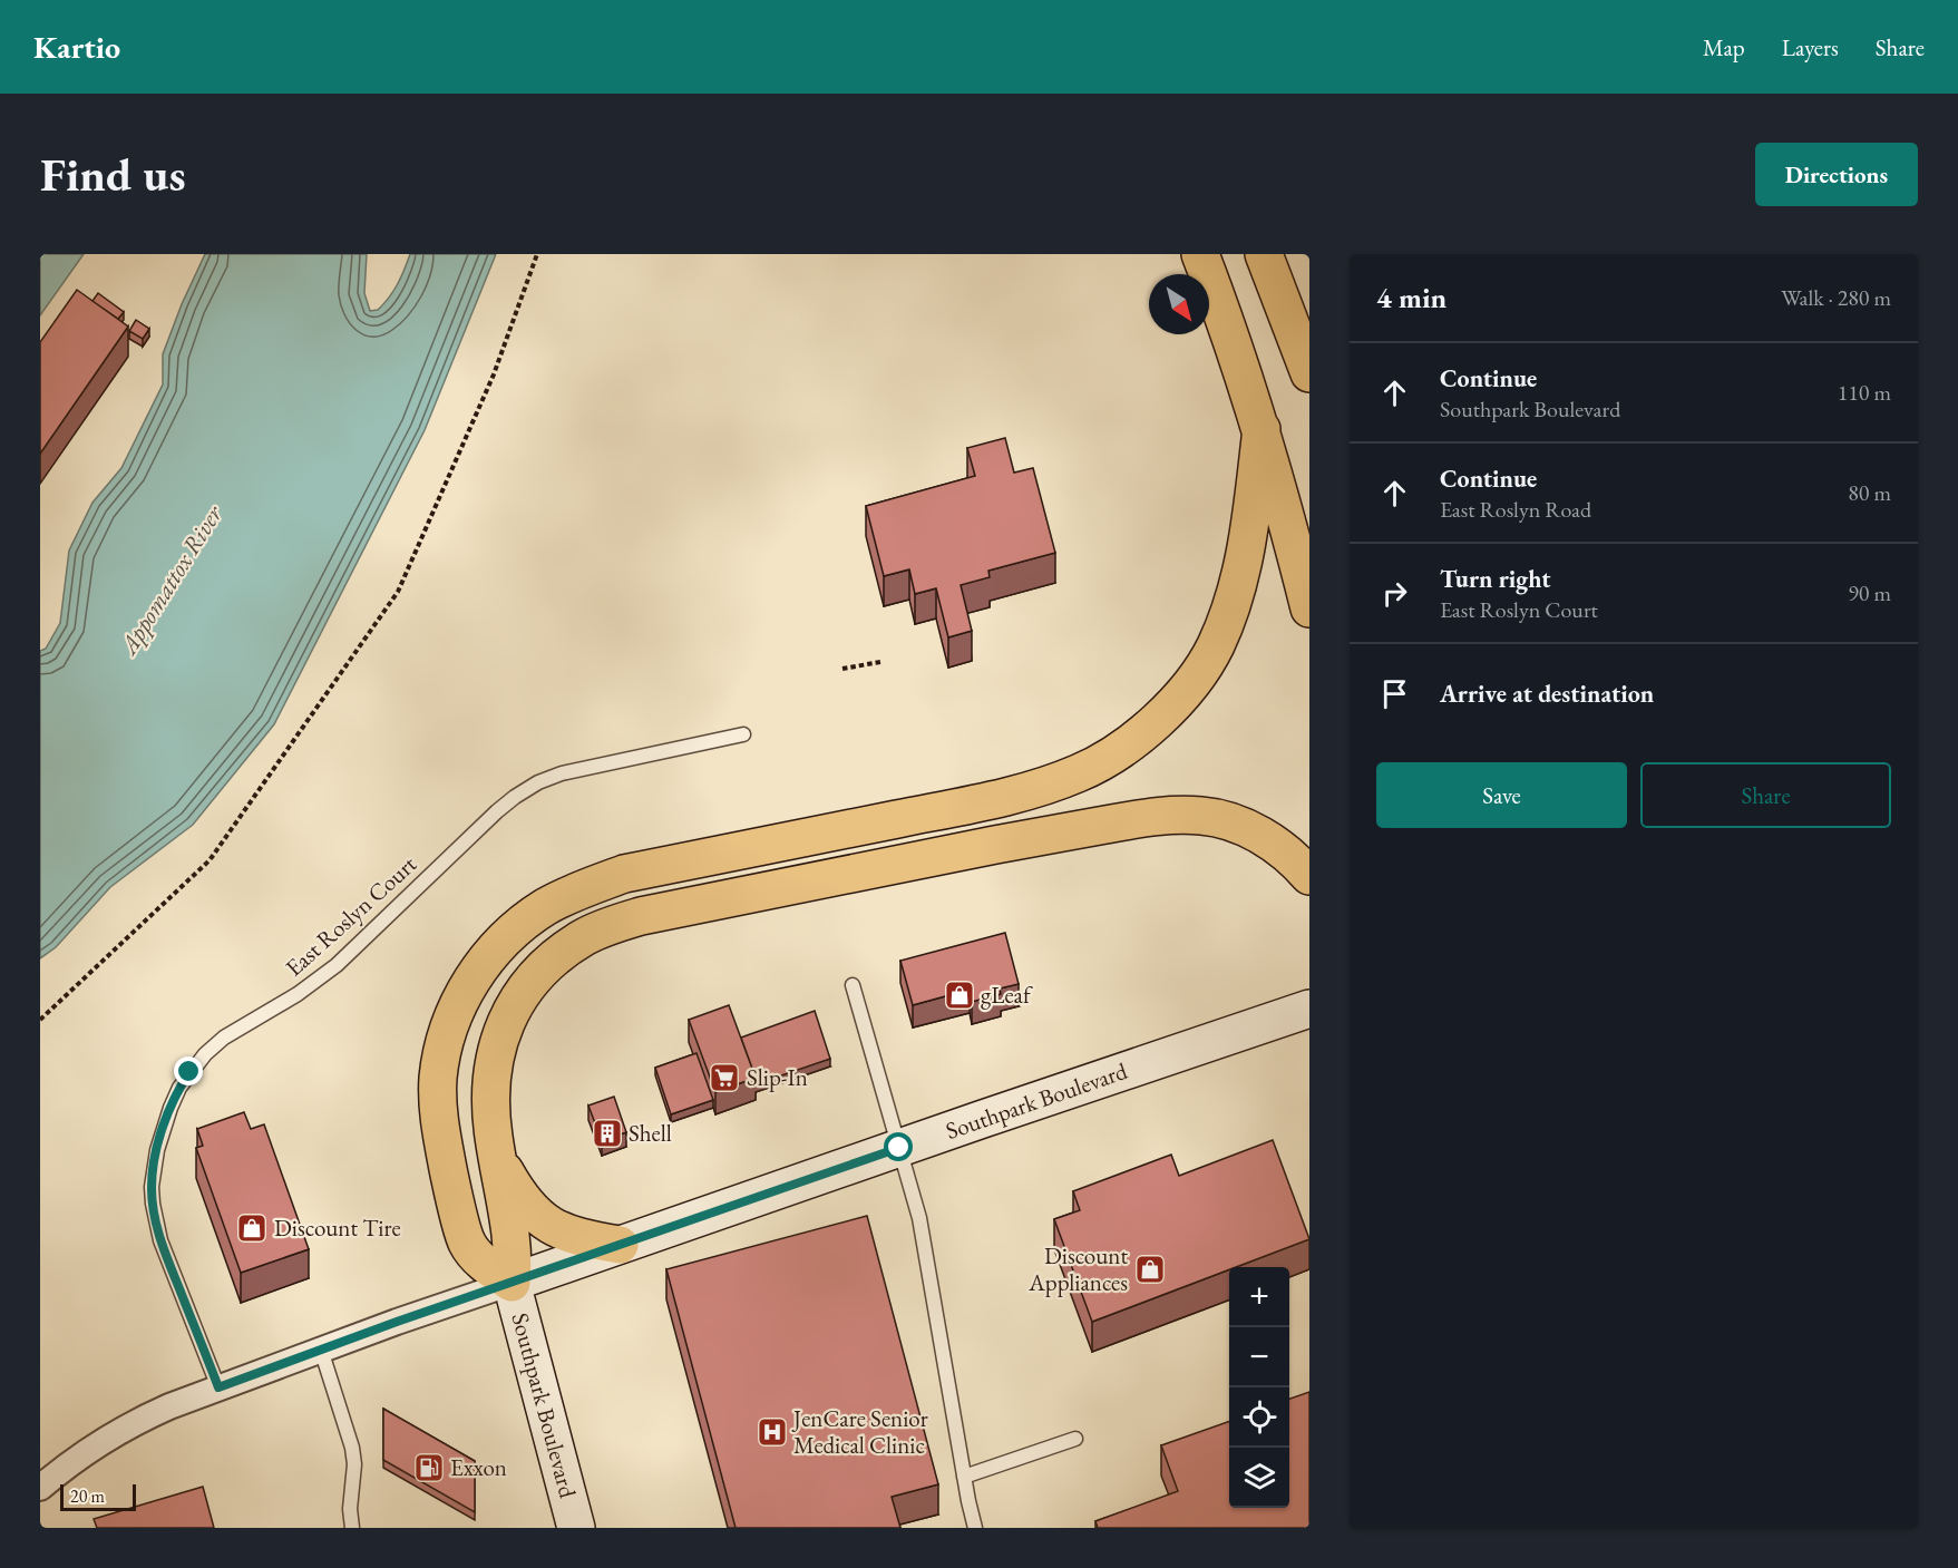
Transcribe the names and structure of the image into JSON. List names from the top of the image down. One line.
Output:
{"streets":{"main road":["Southpark Boulevard"],"lane":["East Roslyn Court"]},"water":["Appomattox River"],"places":{"shop":["gLeaf","Discount Tire","Discount Appliances"],"supermarket":["Slip-In"],"building":["Shell"],"hospital":["JenCare Senior Medical Clinic"],"fuel station":["Exxon"]},"scale_bar":"20 m","north":"bottom right","page":{"header":"Kartio","nav":["Map","Layers","Share"],"buttons":["Directions",["Save","Share"]],"title":"Find us","heading":["4 min","Walk · 280 m"],"list":[["Continue","Southpark Boulevard","110 m"],["Continue","East Roslyn Road","80 m"],["Turn right","East Roslyn Court","90 m"],"Arrive at destination"],"map_buttons":["+","−"],"scale":"20 m"}}
